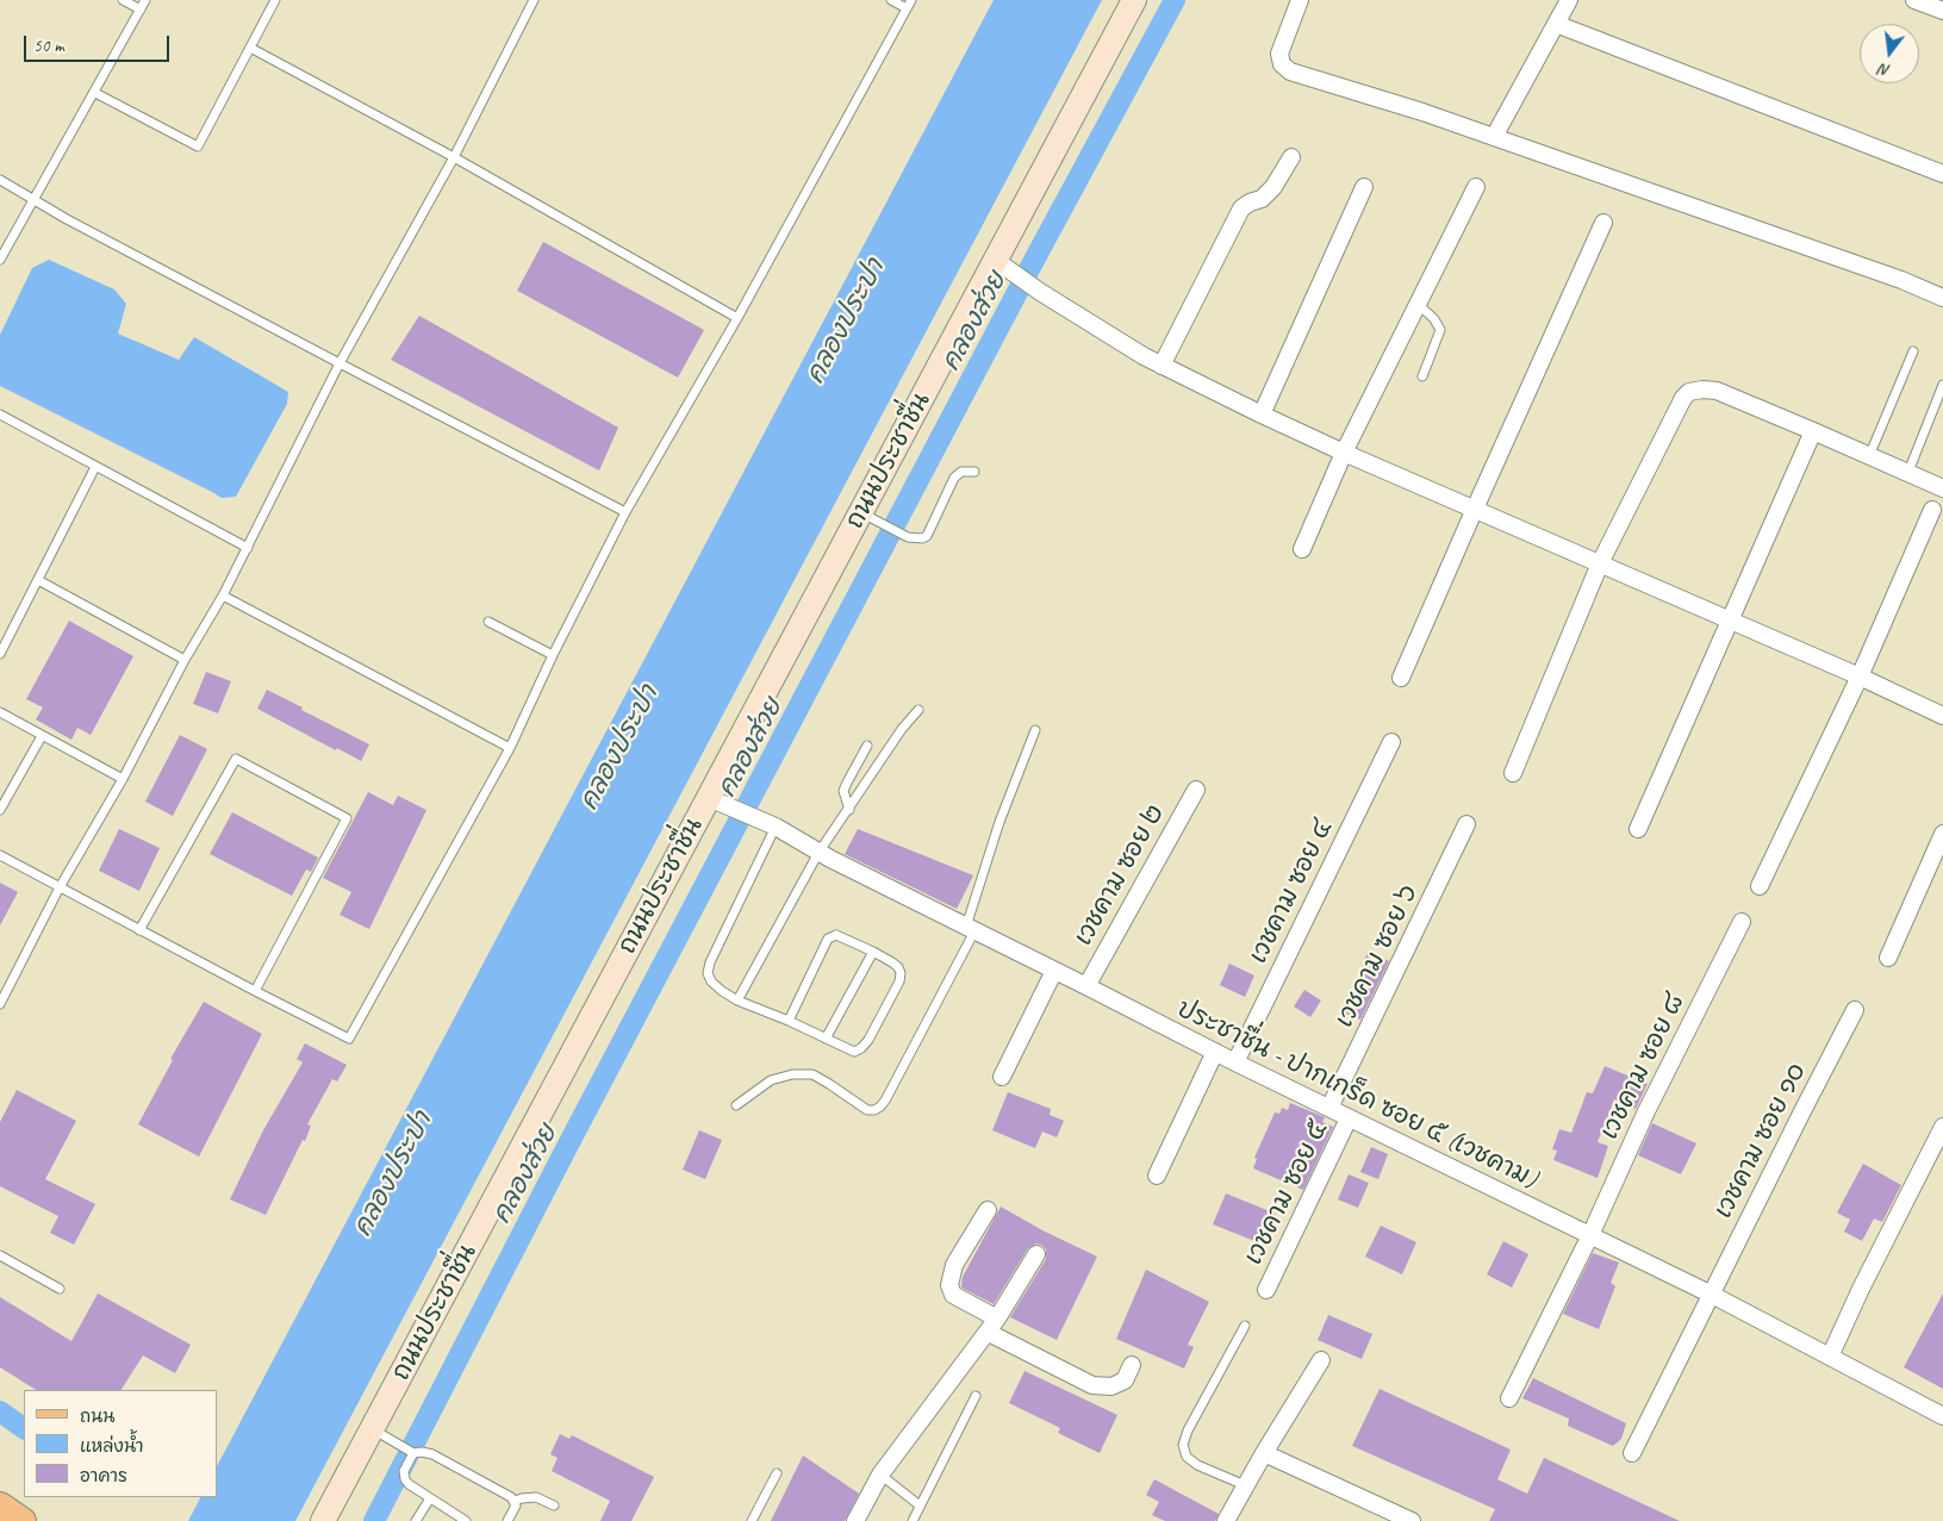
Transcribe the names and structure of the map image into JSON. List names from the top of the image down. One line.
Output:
{"streets":{"main road":["ถนนประชาชื่น"],"street":["เวชคาม ซอย ๒","เวชคาม ซอย ๔","เวชคาม ซอย ๖","เวชคาม ซอย ๘","ประชาชื่น - ปากเกร็ด ซอย ๕ (เวชคาม)","เวชคาม ซอย ๑๐","เวชคาม ซอย ๕"]},"crossings":[["ถนนประชาชื่น","ประชาชื่น - ปากเกร็ด ซอย ๕ (เวชคาม)"],["เวชคาม ซอย ๒","ประชาชื่น - ปากเกร็ด ซอย ๕ (เวชคาม)"],["เวชคาม ซอย ๔","ประชาชื่น - ปากเกร็ด ซอย ๕ (เวชคาม)"],["เวชคาม ซอย ๖","ประชาชื่น - ปากเกร็ด ซอย ๕ (เวชคาม)"],["เวชคาม ซอย ๘","ประชาชื่น - ปากเกร็ด ซอย ๕ (เวชคาม)"],["ประชาชื่น - ปากเกร็ด ซอย ๕ (เวชคาม)","เวชคาม ซอย ๑๐"],["ประชาชื่น - ปากเกร็ด ซอย ๕ (เวชคาม)","เวชคาม ซอย ๕"]],"water":["คลองประปา","คลองส่วย"],"legend":["ถนน","แหล่งน้ำ","อาคาร"],"scale_bar":"50 m","north":"bottom"}
